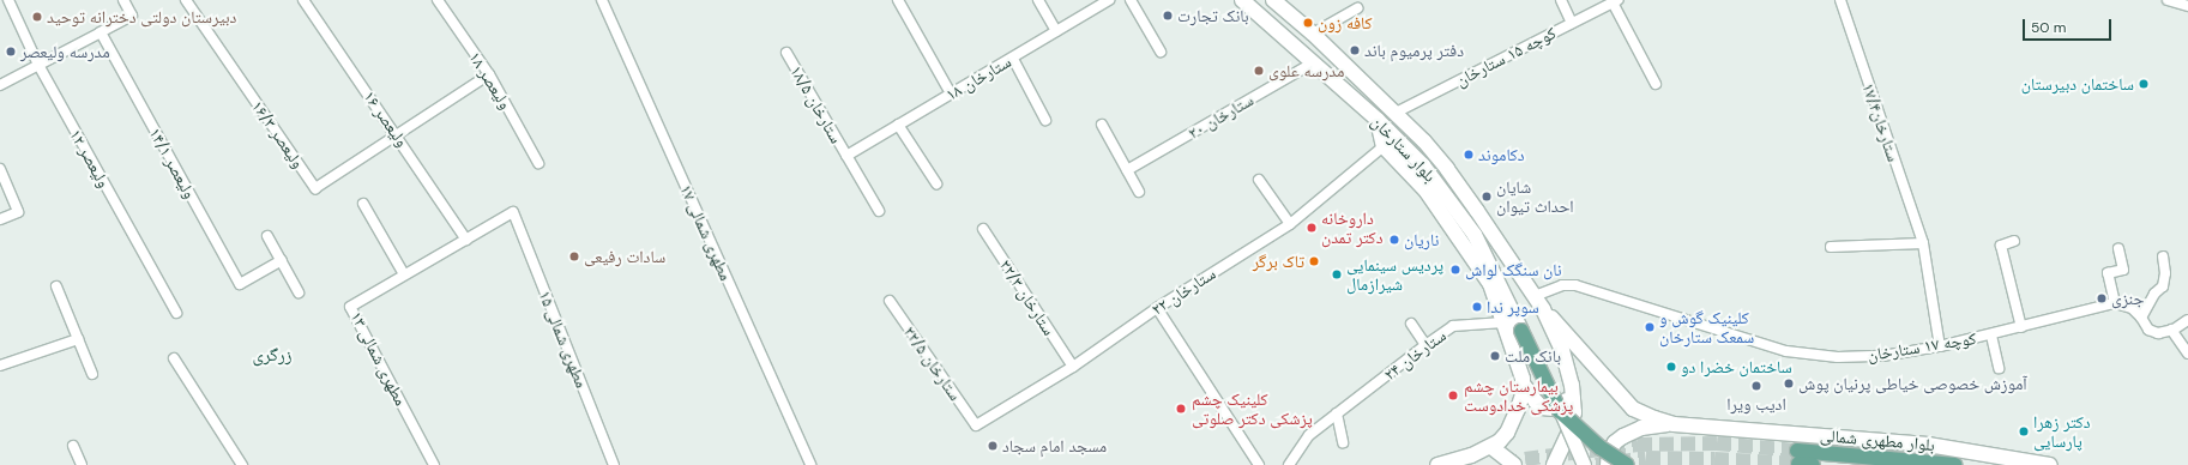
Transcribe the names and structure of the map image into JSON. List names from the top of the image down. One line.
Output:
{"streets":{"main road":["بلوار ستارخان","بلوار مطهرى شمالى"],"street":["کوچه ۱۵ ستارخان","۱۸ ستارخان","۱۸ ولیعصر","۱۸/۵ ستارخان","۲۰ ستارخان","۱۶ ولیعصر","ستارخان۱۷/۴","۱۶/۳ ولیعصر","۱۲ ولیعصر","۱۴/۱ ولیعصر","۱۷ مطهری شمالی","۲۲ ستارخان","۲۲/۳ ستارخان","۱۵ مطهری شمالی","کوچه ۱۷ ستارخان","۲۴ ستارخان","۱۳ مطهری شمالی","۲۲/۵ ستارخان"]},"crossings":[["کوچه ۱۵ ستارخان","بلوار ستارخان"],["۱۸ ستارخان","۱۸/۵ ستارخان"],["۲۰ ستارخان","بلوار ستارخان"],["۱۶ ولیعصر","۱۶/۳ ولیعصر"],["۱۶ ولیعصر","۱۵ مطهری شمالی"],["ستارخان۱۷/۴","کوچه ۱۷ ستارخان"],["بلوار ستارخان","کوچه ۱۷ ستارخان"],["۲۲ ستارخان","۲۲/۳ ستارخان"],["۲۲ ستارخان","۲۲/۵ ستارخان"]],"districts":["زرگری"],"places":["بانک تجارت","دبیرستان دولتی دخترانه توحید","کافه زون","دفتر پرمیوم باند","مدرسه ولیعصر","مدرسه علوی","ساختمان دبیرستان","دکاموند","شایان احداث تیوان","داروخانه دکتر تمدن","ناریان","سادات رفیعی","تاک برگر","نان سنگک لواش","پردیس سینمایی شیرازمال","جنزی","سوپر ندا","کلینیک گوش و سمعک ستارخان","بانک ملت","ساختمان خضرا دو","آموزش خصوصی خیاطی پرنیان پوش","ادیب ویرا","بیمارستان چشم پزشکی خدادوست","کلینیک چشم پزشکی دکتر صلوتی","دکتر زهرا پارسایی","مسجد امام سجاد"],"scale_bar":"50 m"}
